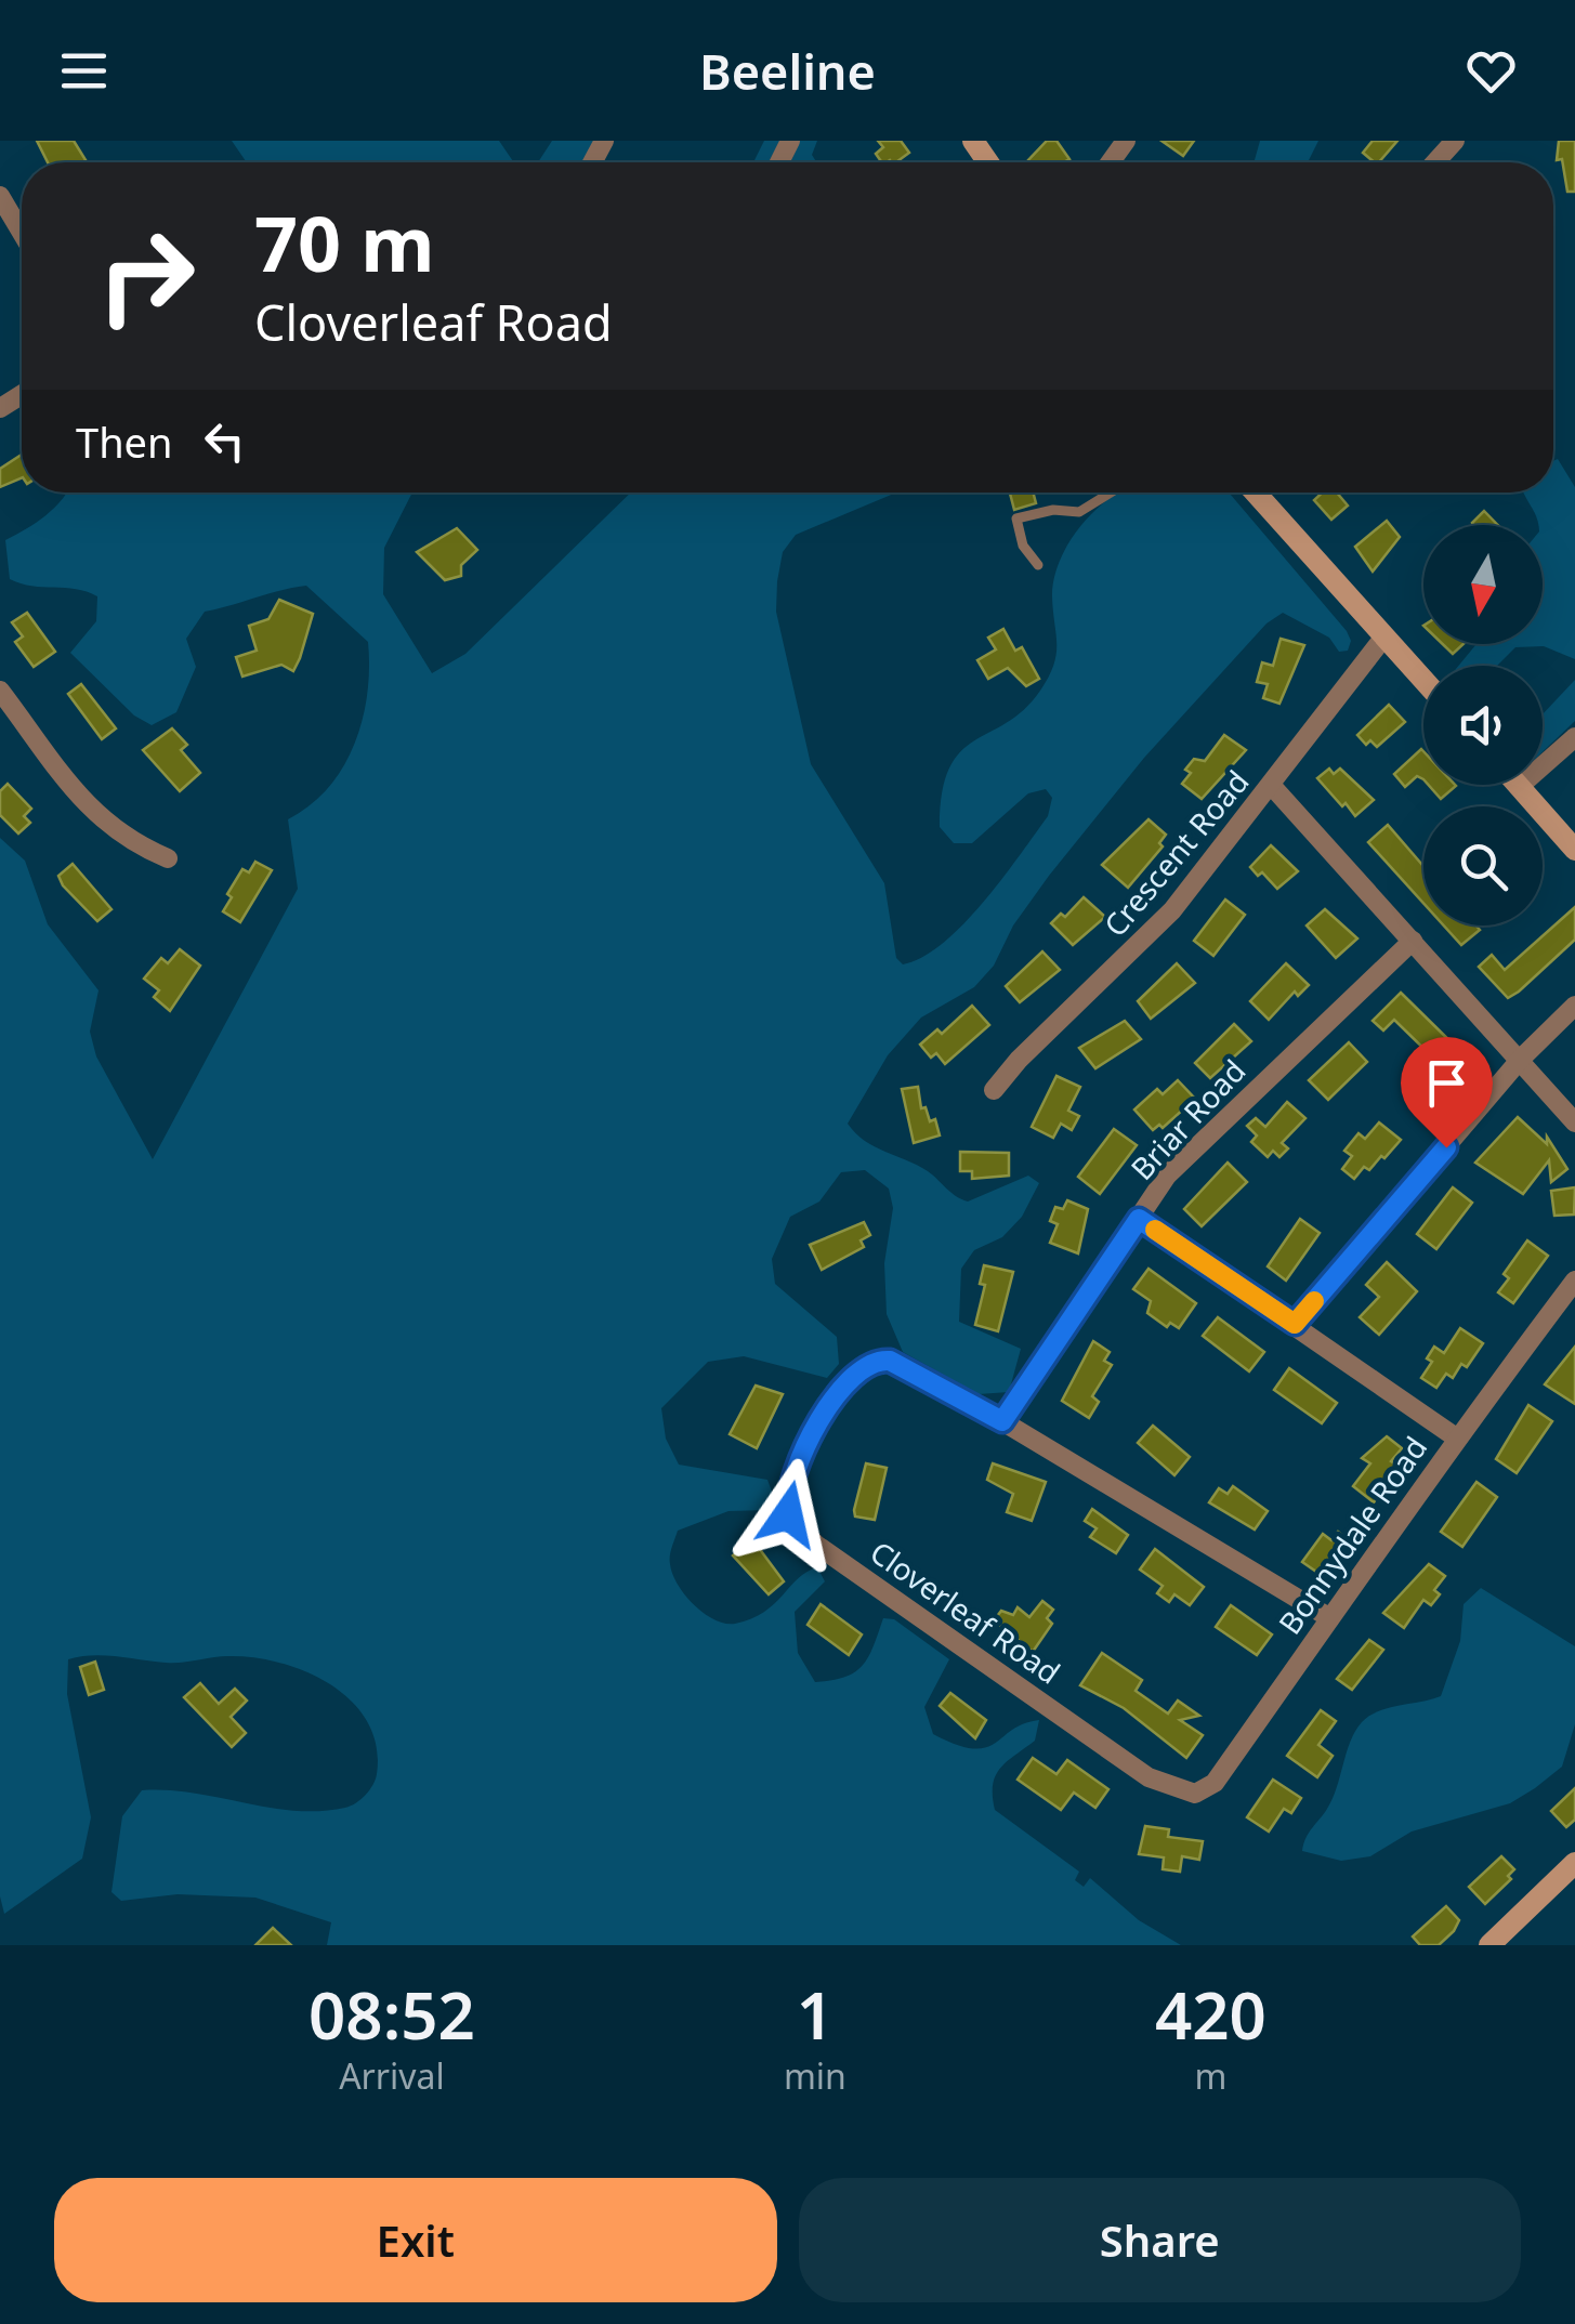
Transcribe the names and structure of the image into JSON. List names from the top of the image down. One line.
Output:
{"streets":{"street":["Crescent Road","Briar Road","Bonnydale Road","Cloverleaf Road"]},"crossings":[["Briar Road","Cloverleaf Road"],["Bonnydale Road","Cloverleaf Road"]],"north":"bottom","page":{"header":"Beeline","turn":["70 m","Cloverleaf Road"],"then":"Then","eta":["08:52","Arrival","1","min","420","m"],"buttons":["Exit","Share"]}}
